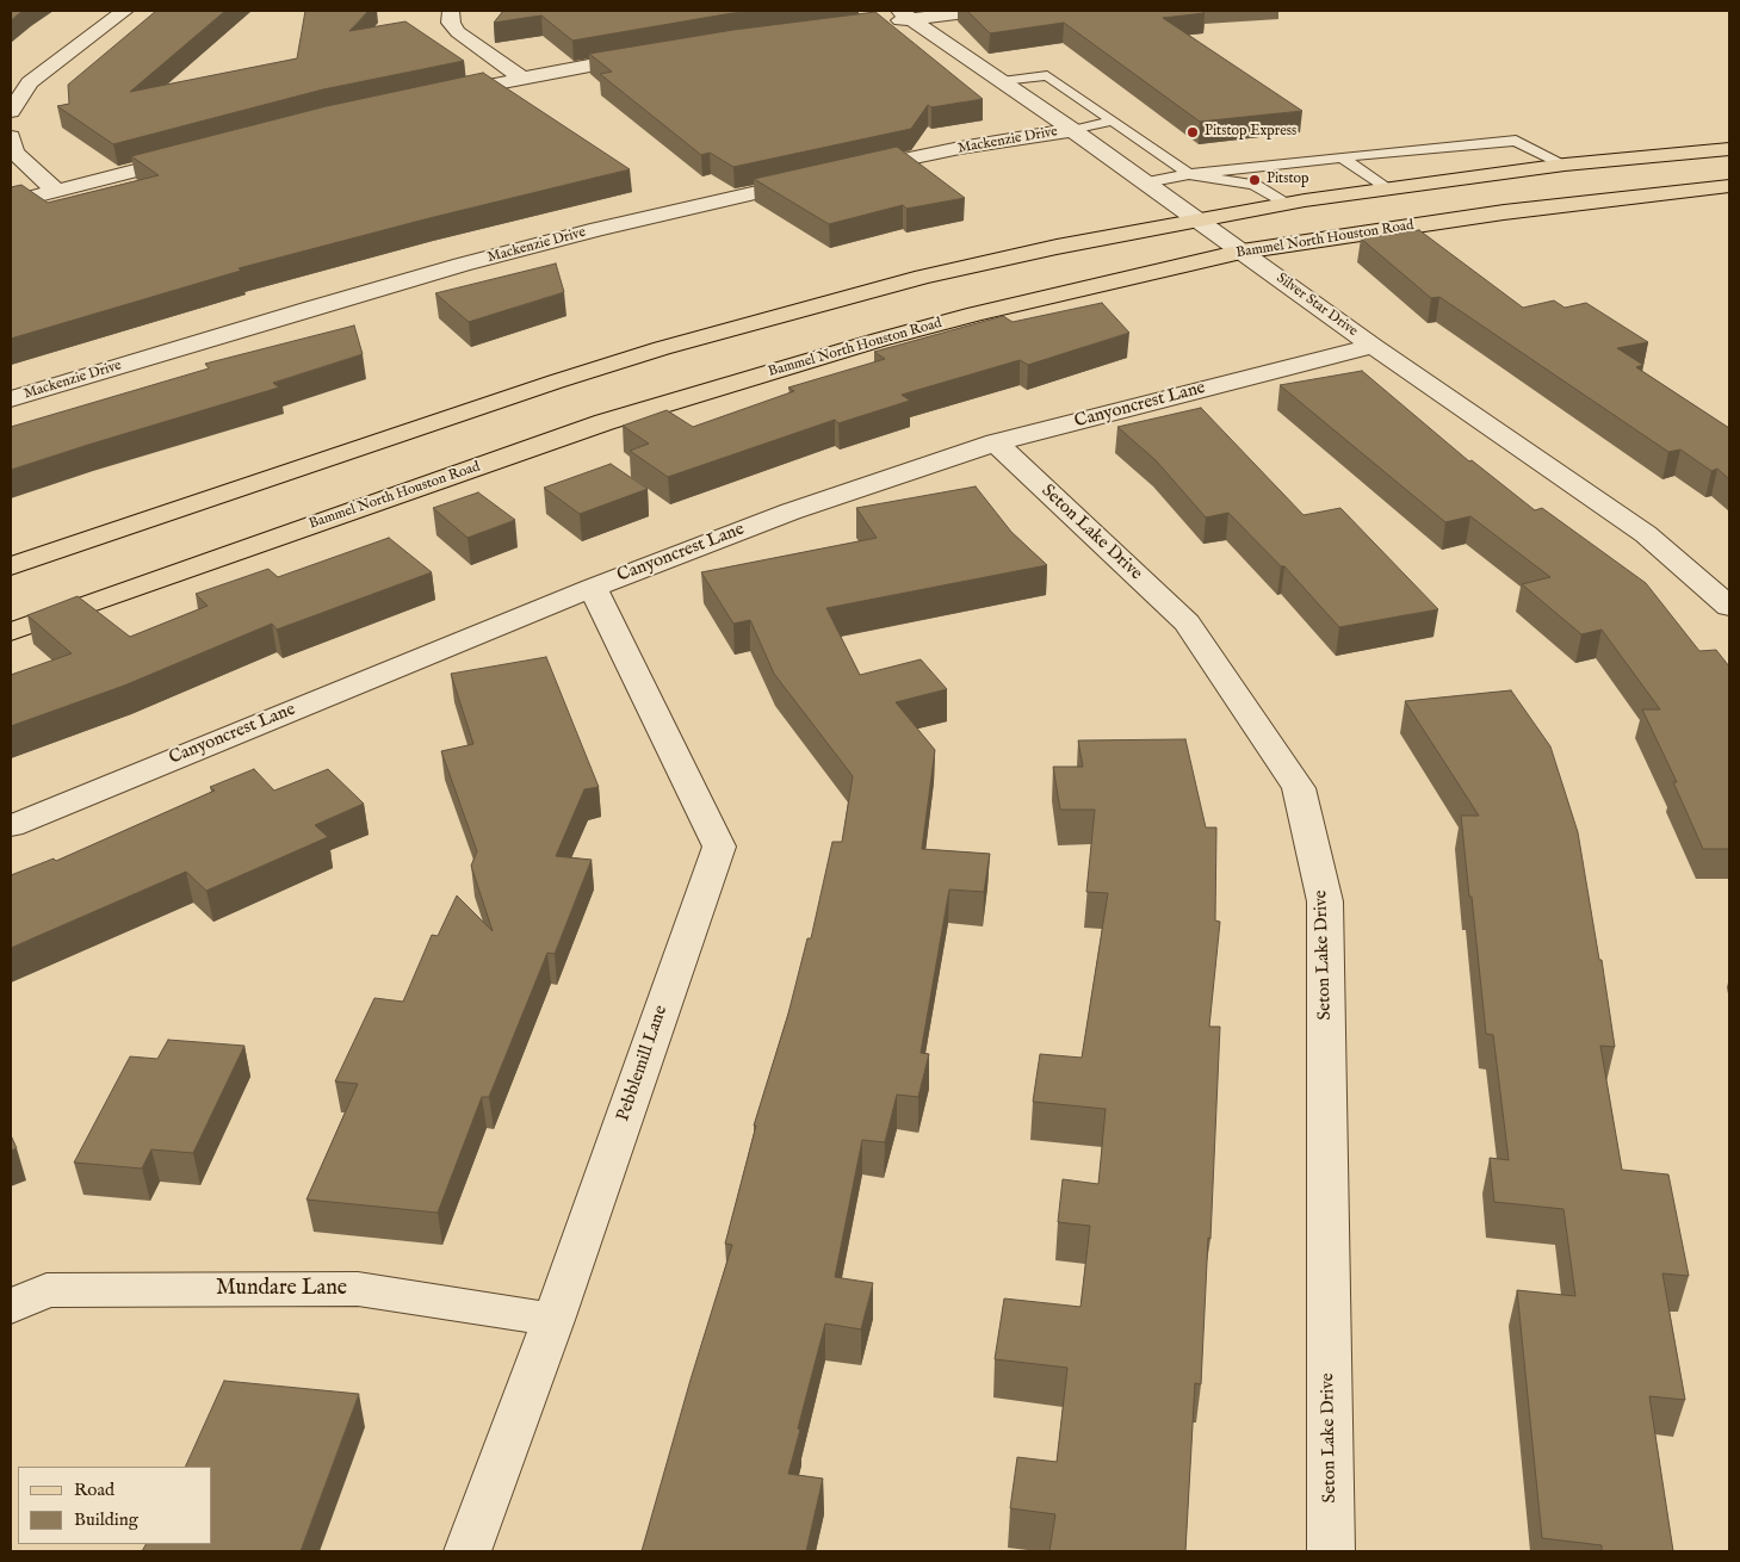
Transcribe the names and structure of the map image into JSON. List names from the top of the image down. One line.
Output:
{"streets":{"main road":["Bammel North Houston Road"],"street":["Mackenzie Drive","Silver Star Drive","Canyoncrest Lane","Seton Lake Drive","Pebblemill Lane","Mundare Lane"]},"crossings":[["Mackenzie Drive","Silver Star Drive"],["Bammel North Houston Road","Silver Star Drive"],["Silver Star Drive","Canyoncrest Lane"],["Canyoncrest Lane","Seton Lake Drive"],["Canyoncrest Lane","Pebblemill Lane"],["Pebblemill Lane","Mundare Lane"]],"places":["Pitstop Express","Pitstop"],"legend":["Road","Building"]}
